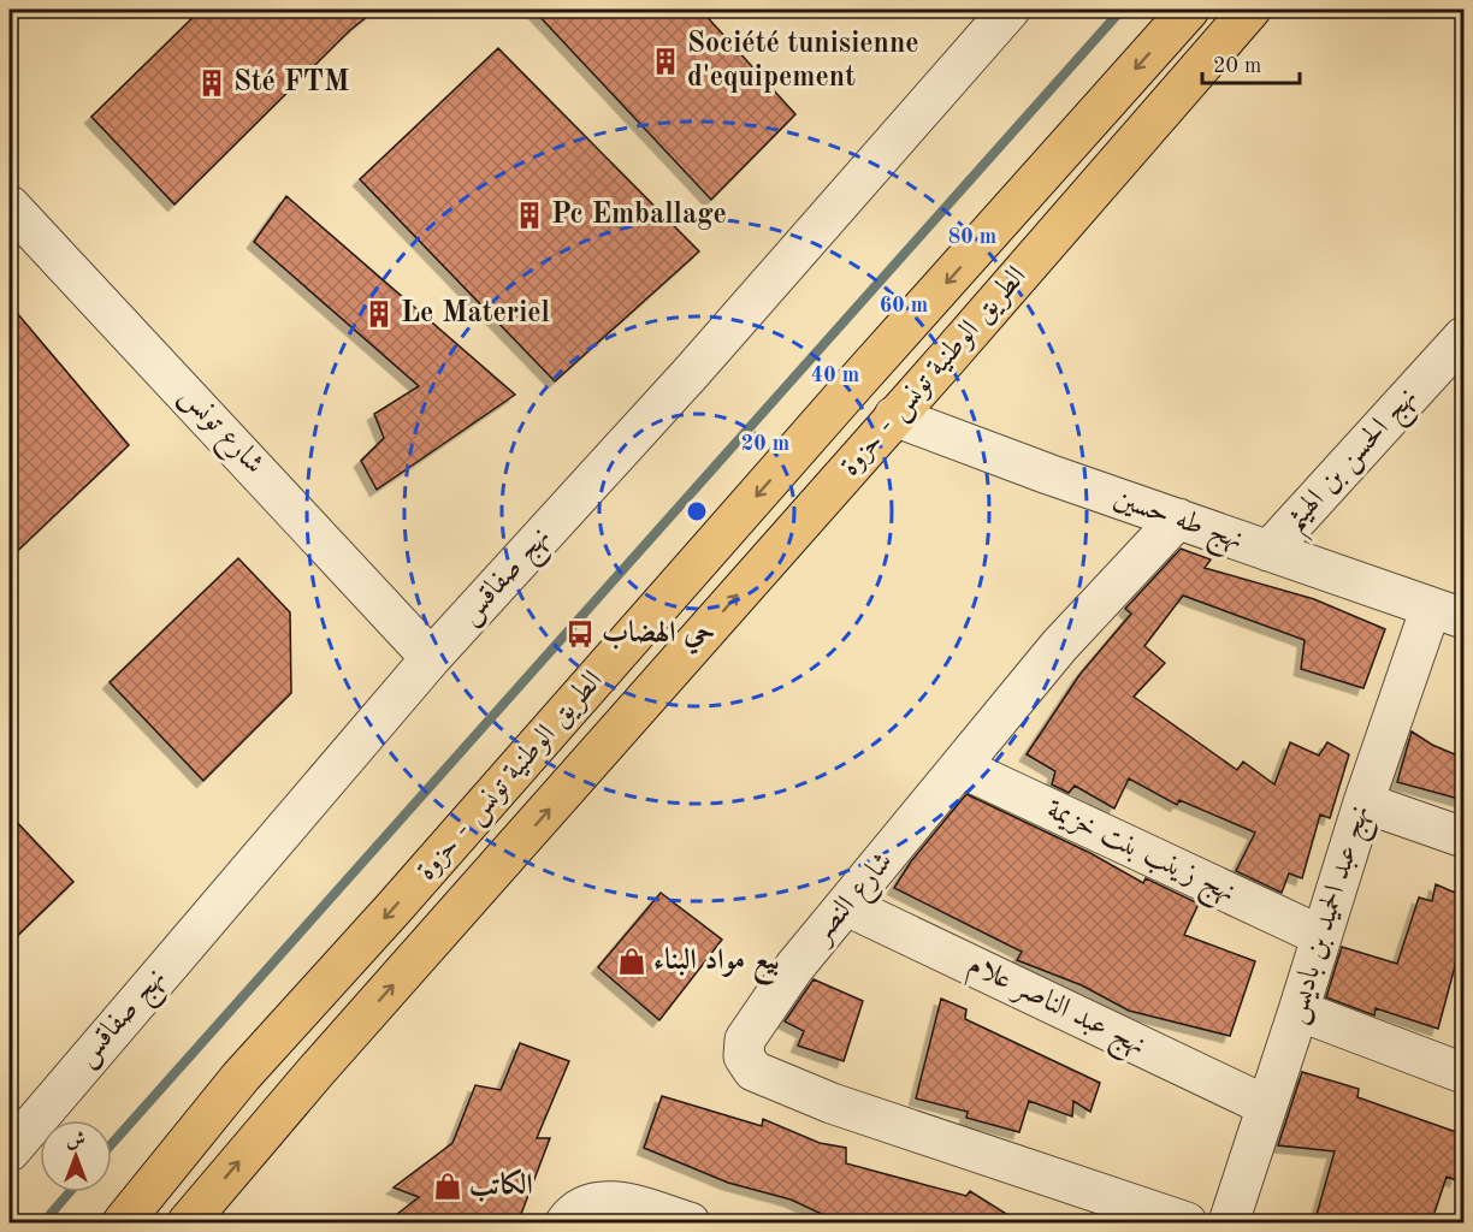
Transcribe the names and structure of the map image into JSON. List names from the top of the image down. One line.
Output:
{"streets":{"main road":["الطريق الوطنية تونس - حزوة"],"street":["شارع تونس","نهج الحسن بن الهيثم","نهج طه حسين","نهج صفاقس","نهج زينب بنت خزيمة","شارع النصر","نهج عبد الحميد بن باديس","نهج عبد الناصر علام"]},"crossings":[["الطريق الوطنية تونس - حزوة","نهج طه حسين"],["شارع تونس","نهج صفاقس"],["نهج الحسن بن الهيثم","نهج طه حسين"],["نهج طه حسين","شارع النصر"],["نهج طه حسين","نهج عبد الحميد بن باديس"],["نهج زينب بنت خزيمة","شارع النصر"],["نهج زينب بنت خزيمة","نهج عبد الحميد بن باديس"],["شارع النصر","نهج عبد الناصر علام"],["نهج عبد الحميد بن باديس","نهج عبد الناصر علام"]],"places":{"building":["Société tunisienne d'equipement","Sté FTM","Pc Emballage","Le Materiel"],"bus stop":["حي الهضاب"],"shop":["بيع مواد البناء","الكاتب"]},"scale_bar":"20 m","north":"top","rings":["80 m","60 m","40 m","20 m"]}
